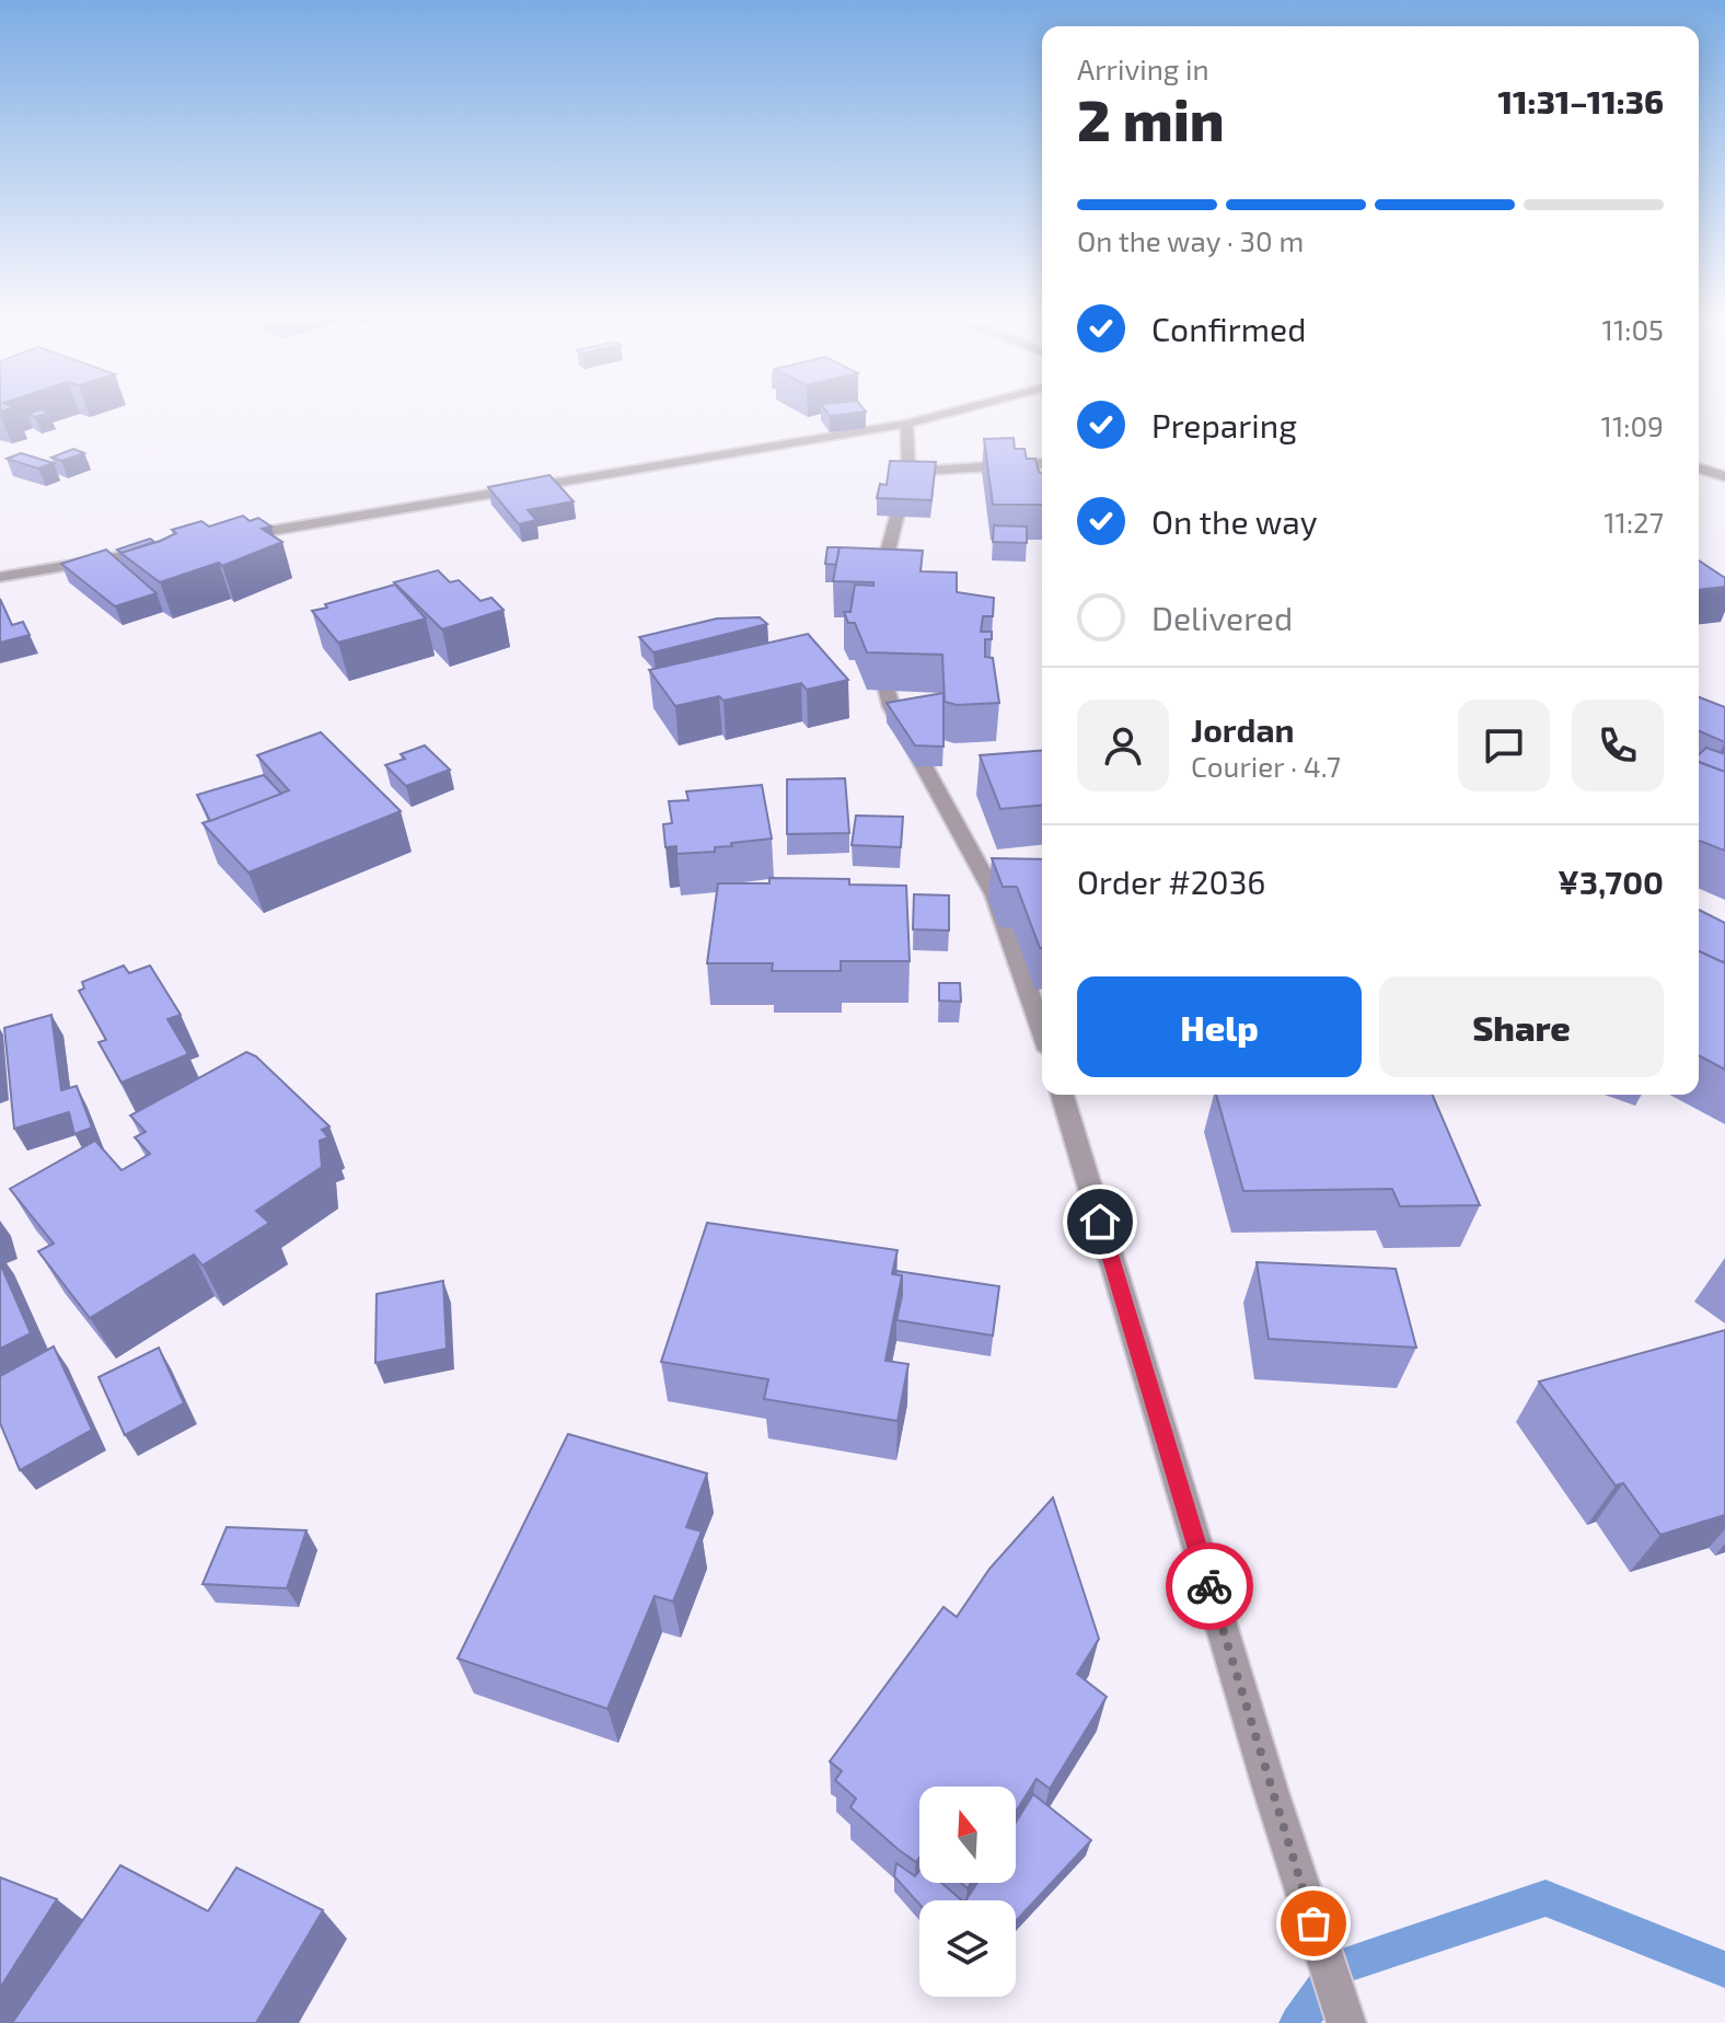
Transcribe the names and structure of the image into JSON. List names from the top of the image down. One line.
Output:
{"north":"top","page":{"heading":["2 min","Arriving in","11:31–11:36"],"panel":["Jordan","Courier · 4.7","Order #2036","¥3,700"],"bar":"On the way · 30 m","list":[["Confirmed","11:05"],["Preparing","11:09"],["On the way","11:27"],"Delivered"],"buttons":["Help","Share"]}}
